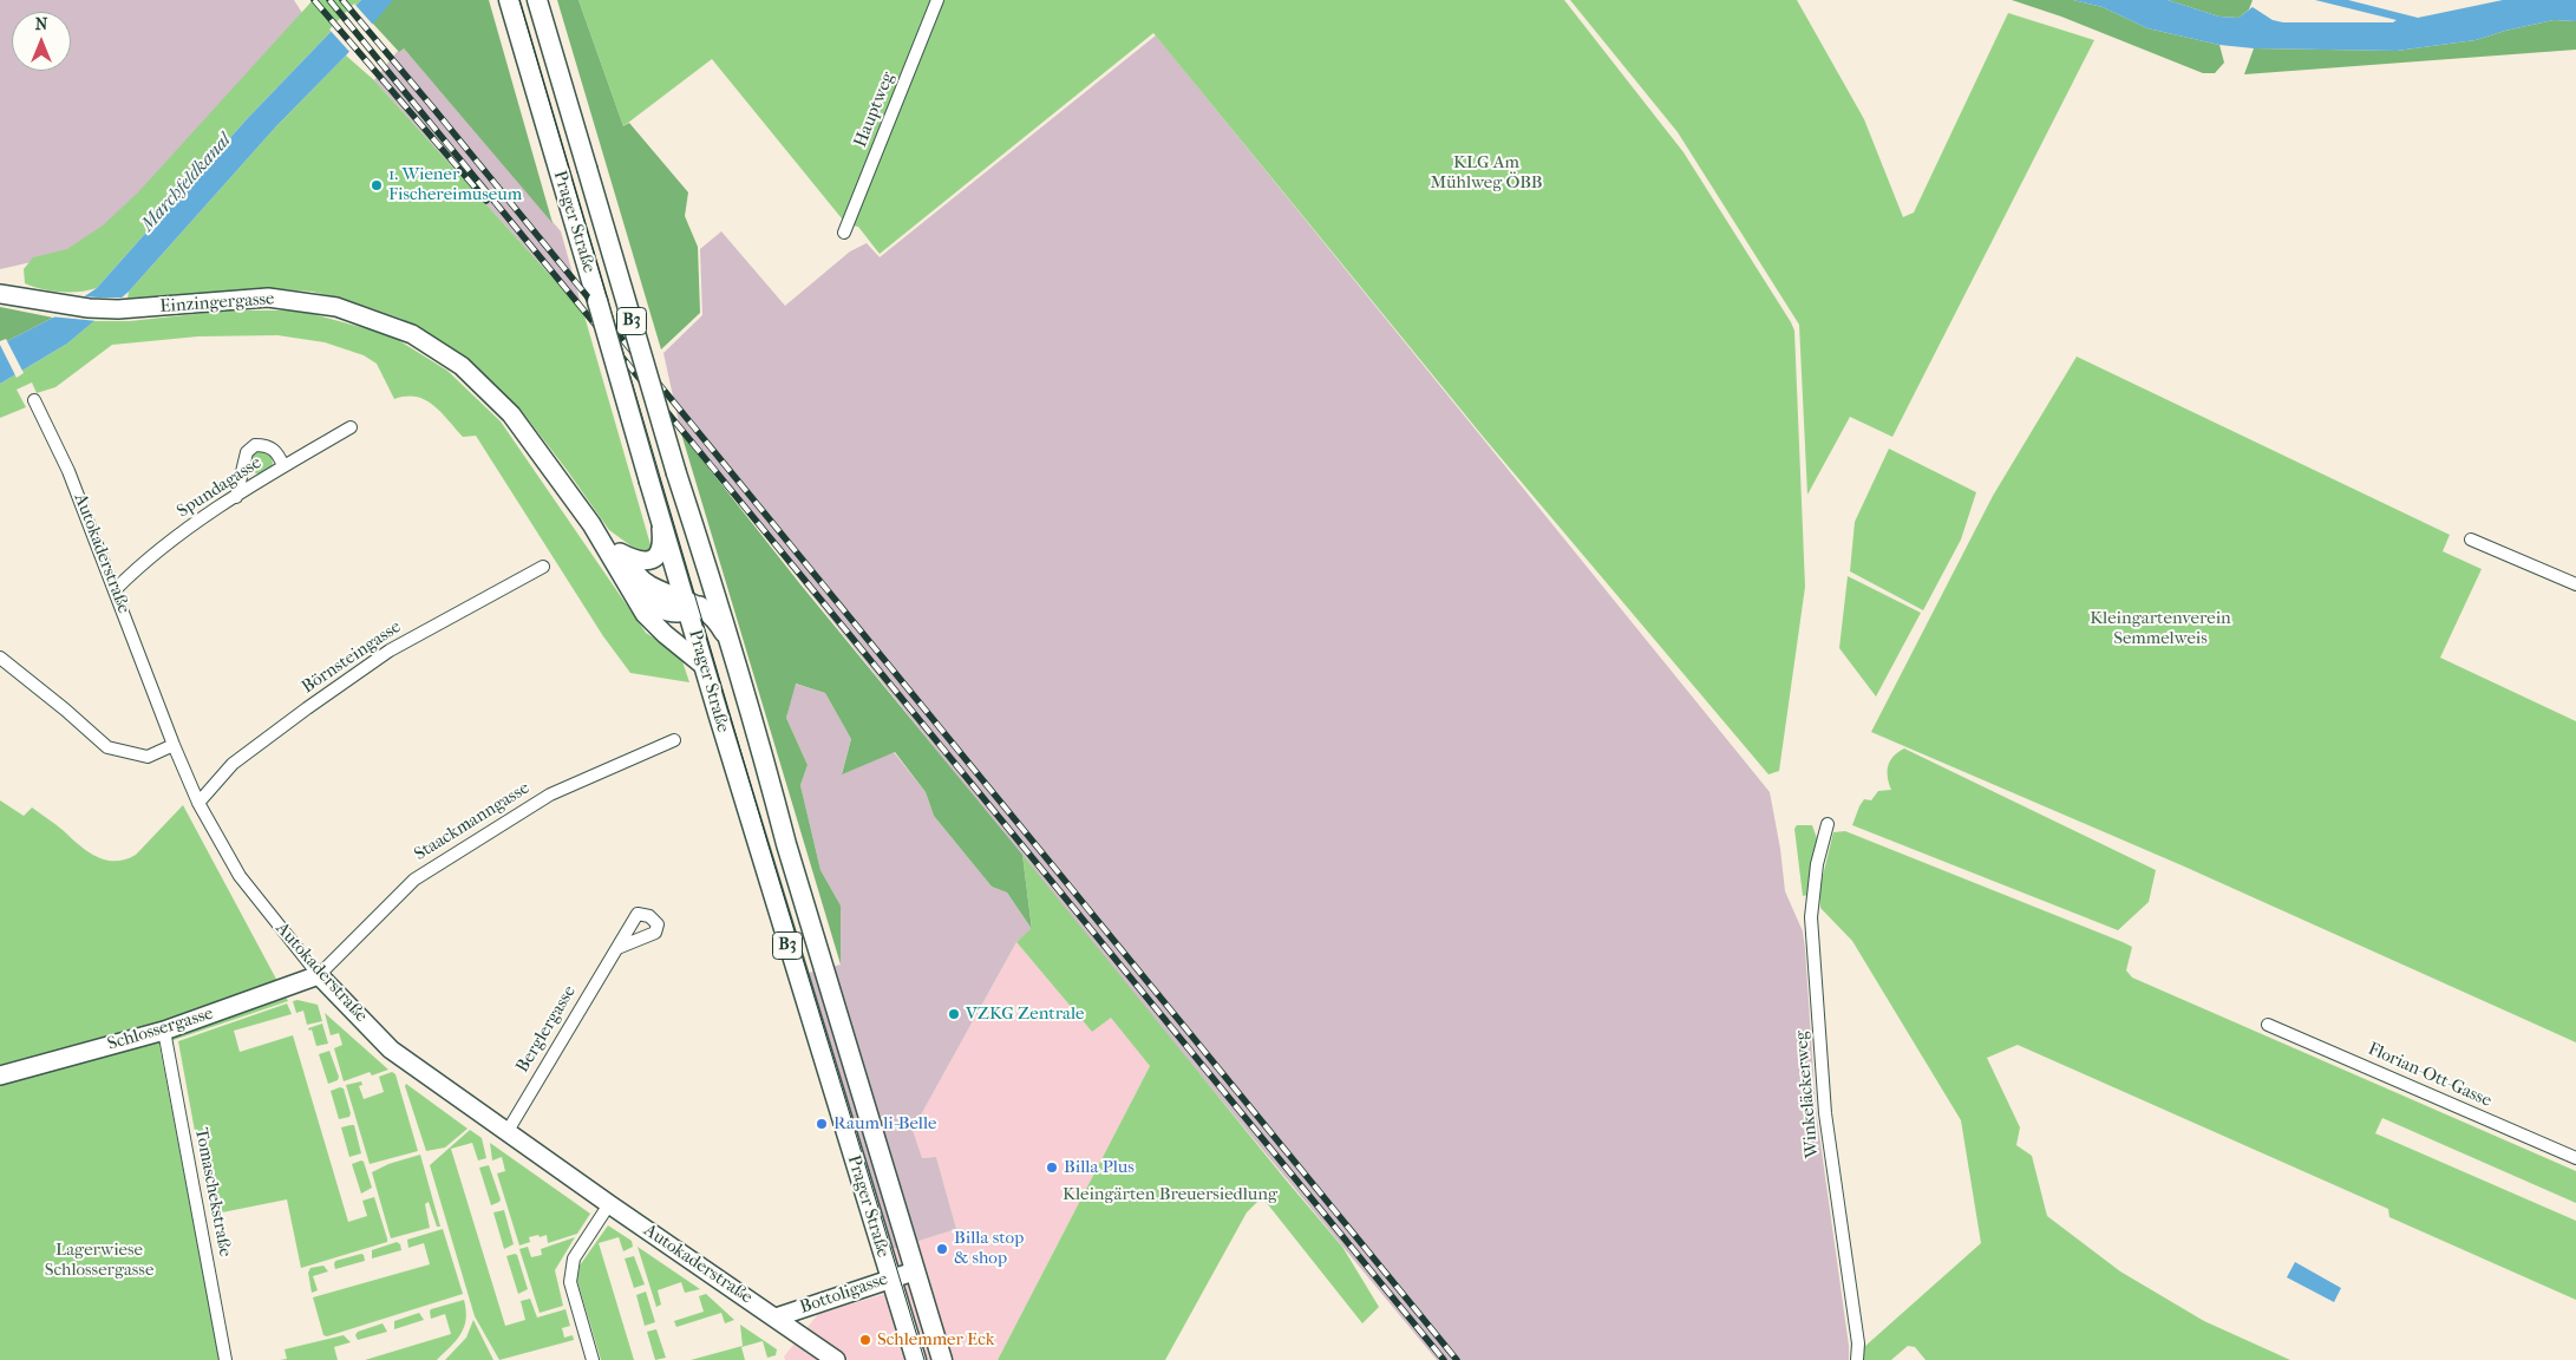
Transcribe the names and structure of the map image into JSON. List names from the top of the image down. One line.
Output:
{"streets":{"main road":["Prager Straße","Einzingergasse","B3","Autokaderstraße","Schlossergasse","Bottoligasse"],"street":["Hauptweg","Spundagasse","Börnsteingasse","Staackmanngasse","Berglergasse","Florian-Ott-Gasse","Winkeläckerweg","Tomaschekstraße"]},"crossings":[["Prager Straße","Einzingergasse"],["Prager Straße","Bottoligasse"],["Spundagasse","Autokaderstraße"],["Autokaderstraße","Börnsteingasse"],["Autokaderstraße","Staackmanngasse"],["Autokaderstraße","Schlossergasse"],["Autokaderstraße","Berglergasse"],["Autokaderstraße","Bottoligasse"],["Staackmanngasse","Schlossergasse"],["Schlossergasse","Tomaschekstraße"]],"water":["Marchfeldkanal"],"parks":["KLG Am Mühlweg ÖBB","Kleingartenverein Semmelweis","Kleingärten Breuersiedlung","Lagerwiese Schlossergasse"],"places":["1. Wiener Fischereimuseum","VZKG Zentrale","Raum li-Belle","Billa Plus","Billa stop & shop","Schlemmer Eck"],"north":"top"}
